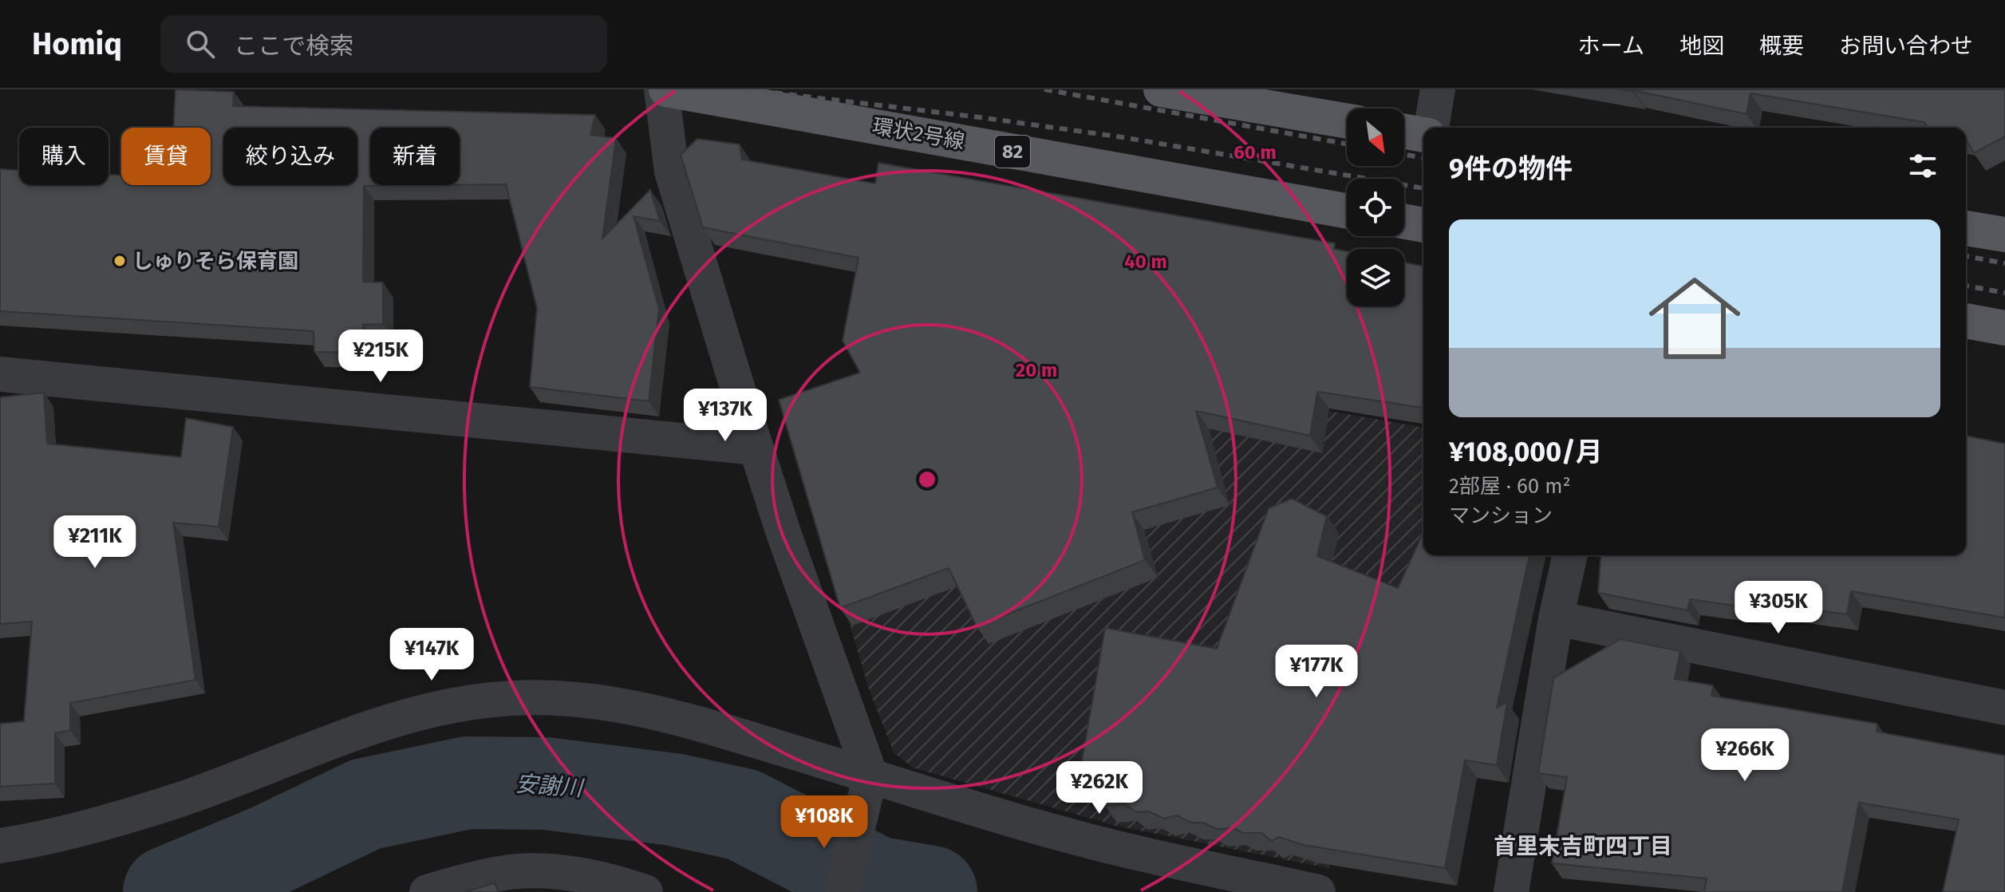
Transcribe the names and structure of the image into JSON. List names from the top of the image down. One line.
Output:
{"streets":{"main road":["環状2号線","82"]},"districts":["首里末吉町四丁目"],"water":["安謝川"],"places":["しゅりそら保育園"],"north":"bottom right","page":{"header":"Homiq","search":"ここで検索","nav":["ホーム","地図","概要","お問い合わせ"],"chip":["購入","賃貸","絞り込み","新着"],"heading":"9件の物件","list":[{"name":"¥108,000/月","note":"2部屋 · 60 m² · マンション"}],"price":["¥215K","¥137K","¥211K","¥305K","¥147K","¥177K","¥266K","¥262K","¥108K"]},"rings":["60 m","40 m","20 m"]}
